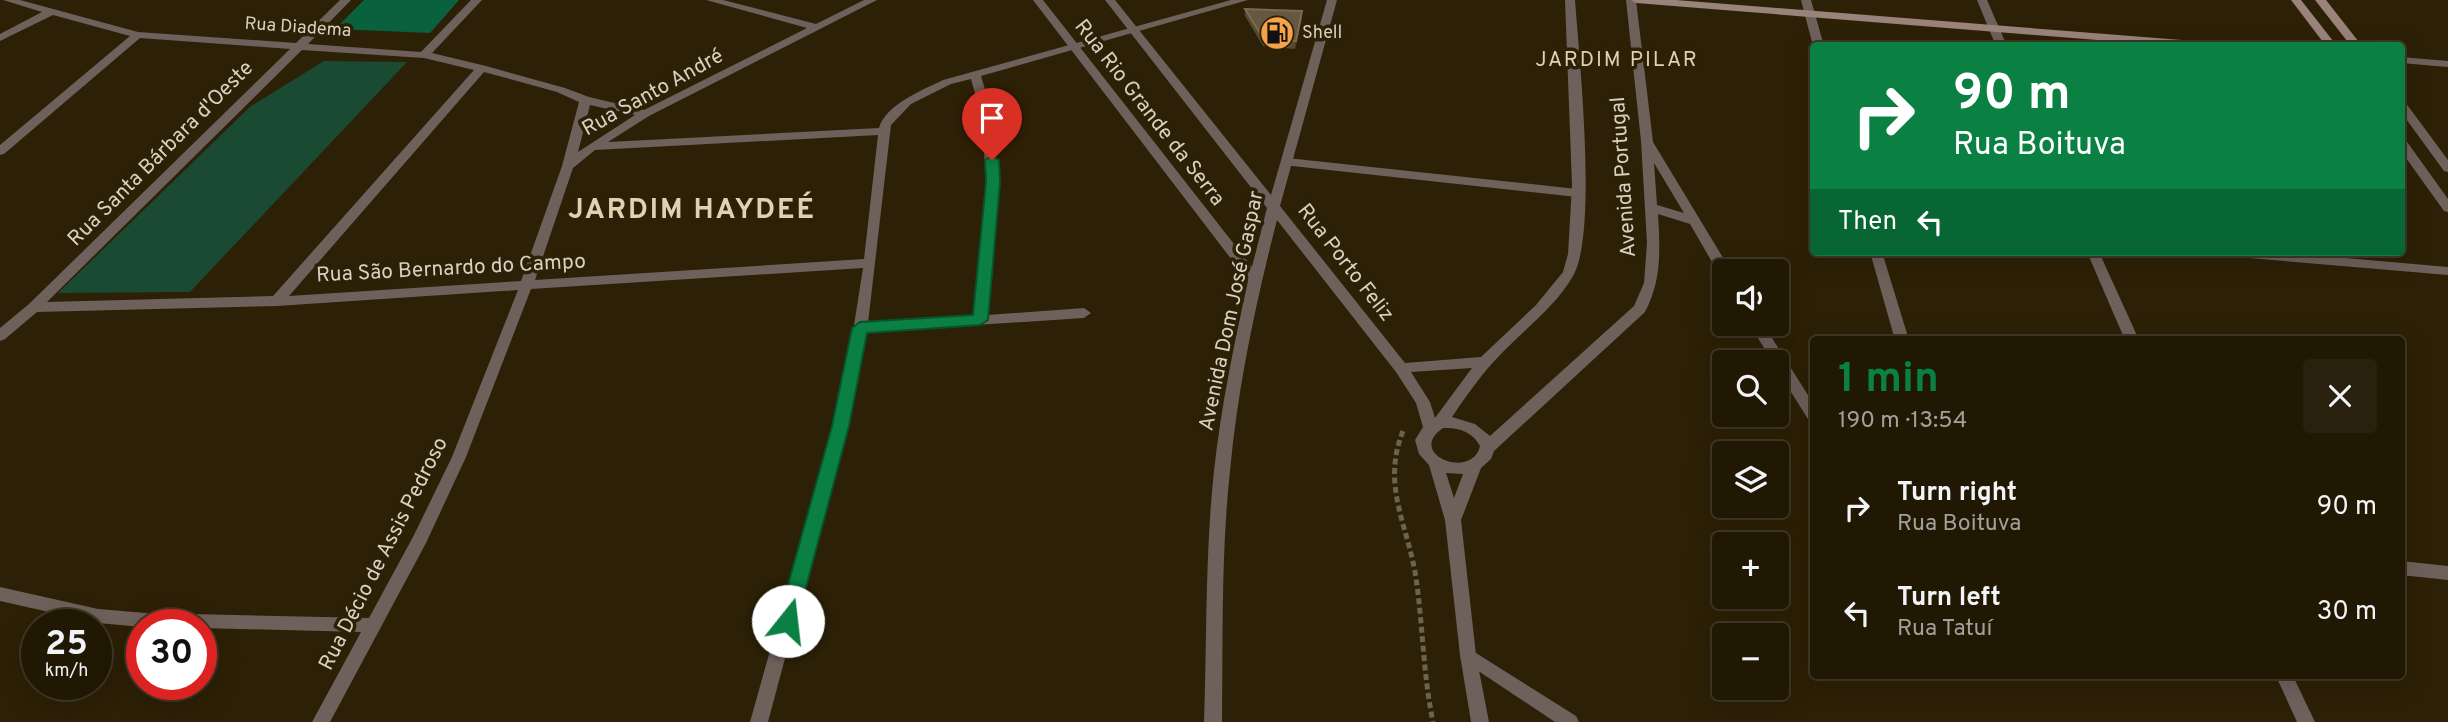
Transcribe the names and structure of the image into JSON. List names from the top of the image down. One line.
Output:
{"streets":{"street":["Rua Diadema","Rua Santo André","Rua Rio Grande da Serra","Rua Santa Bárbara d'Oeste","Avenida Portugal","Rua Porto Feliz","Rua São Bernardo do Campo","Avenida Dom José Gaspar","Rua Décio de Assis Pedroso"]},"crossings":[["Rua Diadema","Rua Santo André"],["Rua Diadema","Rua Santa Bárbara d'Oeste"],["Rua Rio Grande da Serra","Avenida Dom José Gaspar"],["Rua Santa Bárbara d'Oeste","Rua São Bernardo do Campo"],["Avenida Portugal","Rua Porto Feliz"],["Rua Porto Feliz","Avenida Dom José Gaspar"],["Rua São Bernardo do Campo","Rua Décio de Assis Pedroso"]],"districts":["JARDIM PILAR","JARDIM HAYDEÉ"],"places":{"fuel station":["Shell"]},"page":{"turn":["90 m","Rua Boituva"],"then":"Then","map_buttons":["+","−"],"heading":["1 min","190 m · 13:54"],"list":[{"name":"Turn right","note":"Rua Boituva","value":"90 m"},{"name":"Turn left","note":"Rua Tatuí","value":"30 m"}],"speed":"25 km/h","limit":"30"}}
